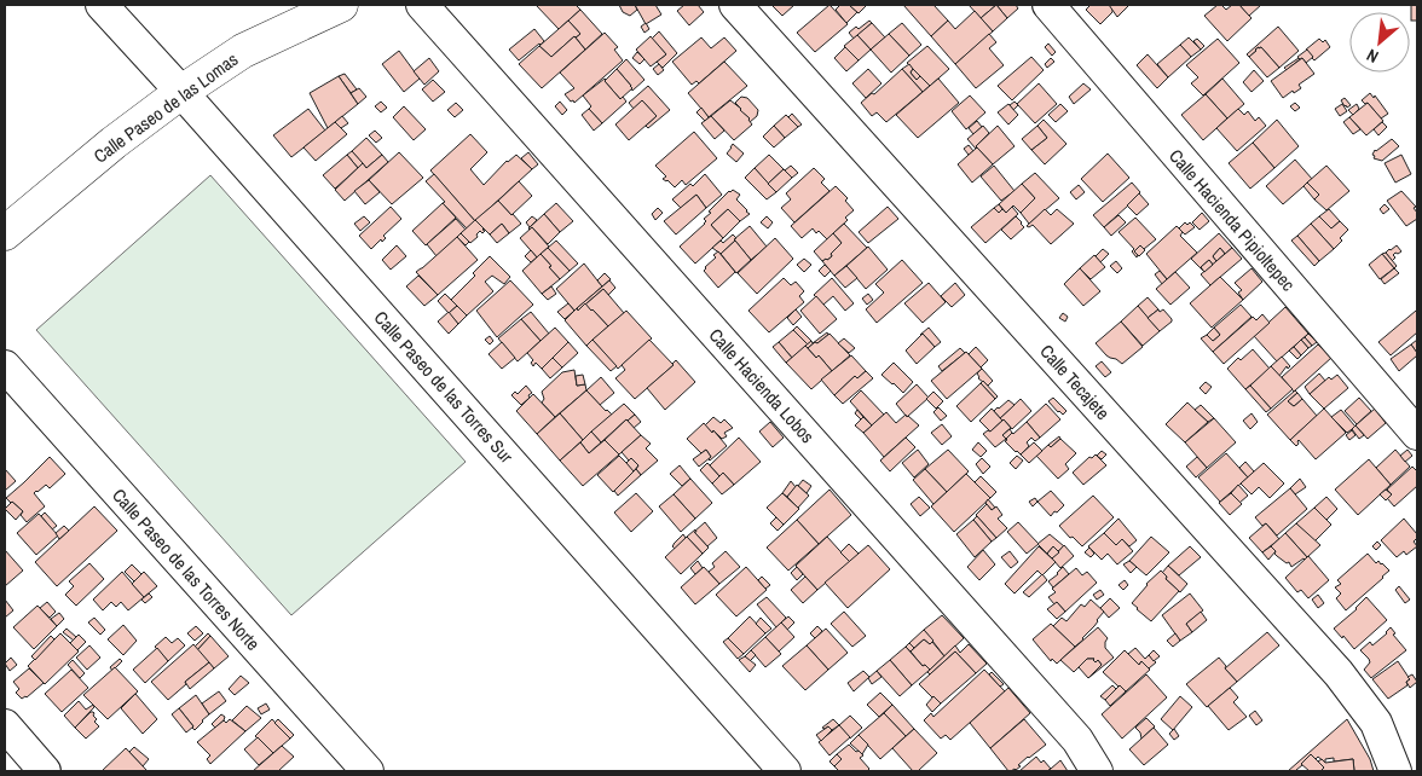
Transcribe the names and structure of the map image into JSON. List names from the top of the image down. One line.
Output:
{"streets":{"main road":["Calle Paseo de las Lomas"],"street":["Calle Hacienda Pipioltepec","Calle Tecajete","Calle Hacienda Lobos","Calle Paseo de las Torres Sur","Calle Paseo de las Torres Norte"]},"crossings":[["Calle Paseo de las Lomas","Calle Paseo de las Torres Sur"]],"north":"bottom left"}
